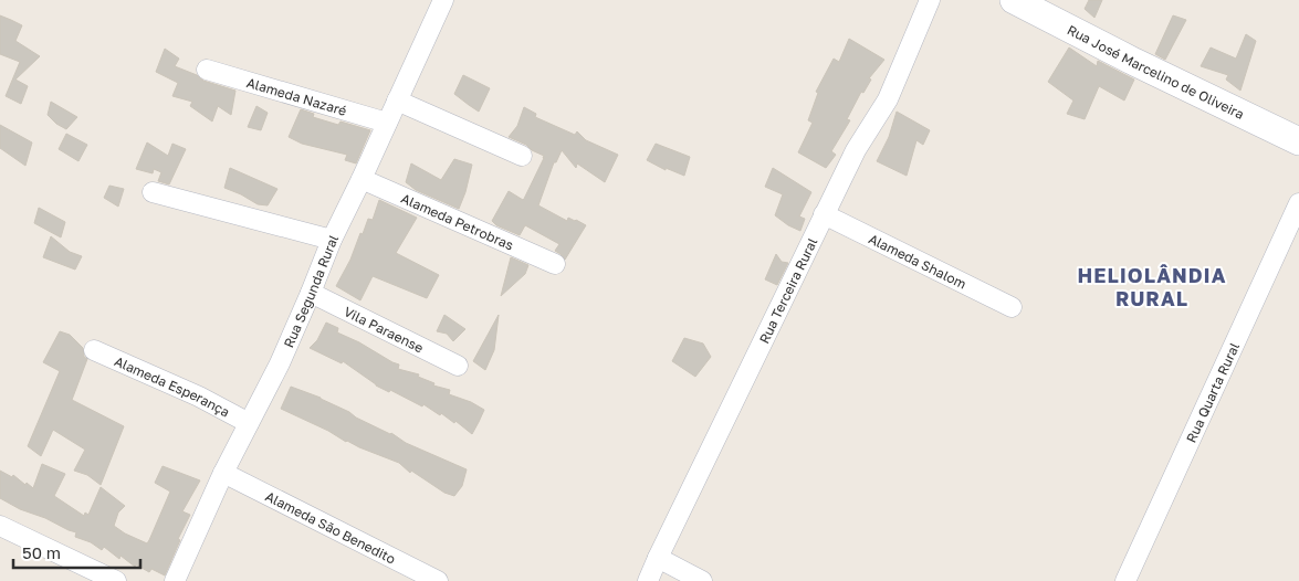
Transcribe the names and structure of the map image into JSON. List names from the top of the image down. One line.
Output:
{"streets":{"street":["Rua José Marcelino de Oliveira","Alameda Nazaré","Alameda Petrobras","Alameda Shalom","Rua Terceira Rural","Rua Segunda Rural","Vila Paraense","Alameda Esperança","Rua Quarta Rural","Alameda São Benedito"]},"crossings":[["Alameda Nazaré","Rua Segunda Rural"],["Alameda Petrobras","Rua Segunda Rural"],["Alameda Shalom","Rua Terceira Rural"],["Rua Segunda Rural","Vila Paraense"],["Rua Segunda Rural","Alameda Esperança"],["Rua Segunda Rural","Alameda São Benedito"]],"districts":["HELIOLÂNDIA RURAL"],"scale_bar":"50 m"}
